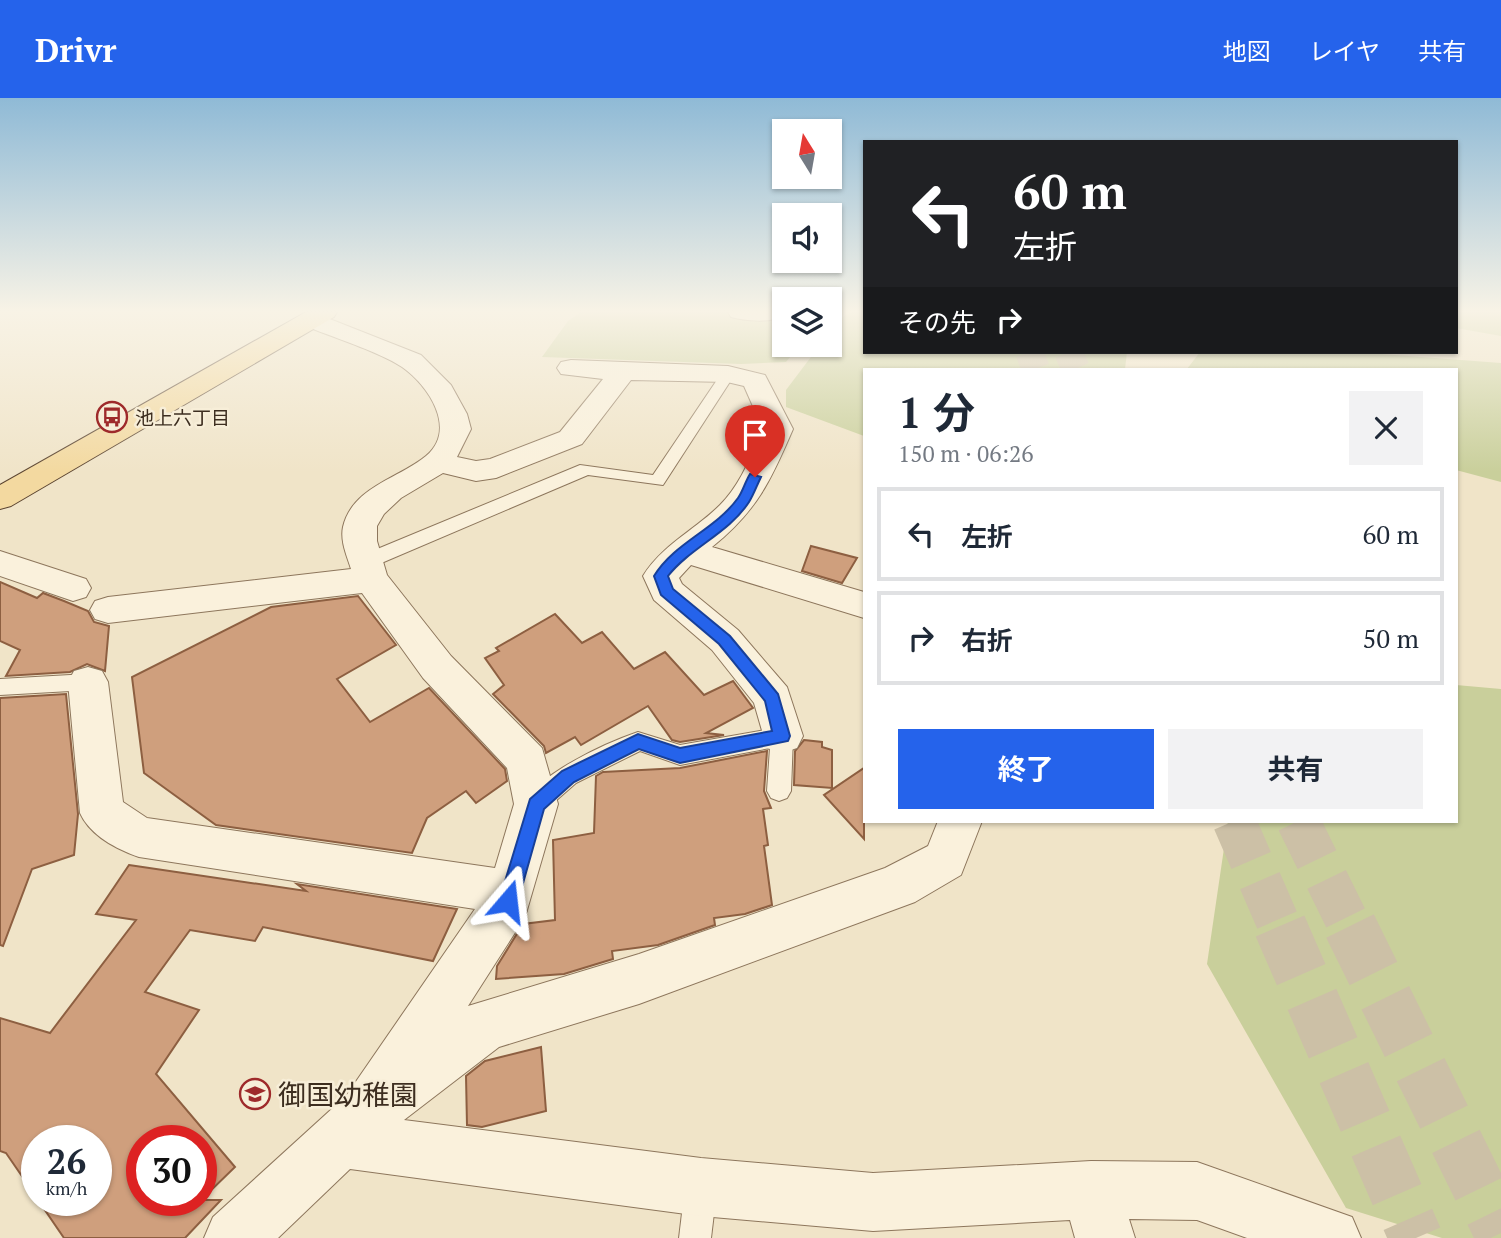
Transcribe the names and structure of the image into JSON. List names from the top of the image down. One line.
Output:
{"places":{"bus stop":["池上六丁目"],"school or university":["御国幼稚園"]},"north":"top","page":{"header":"Drivr","nav":["地図","レイヤ","共有"],"turn":["60 m","左折"],"then":"その先","heading":["1 分","150 m · 06:26"],"list":[{"name":"左折","value":"60 m"},{"name":"右折","value":"50 m"}],"buttons":["終了","共有"],"speed":"26 km/h","limit":"30"}}
